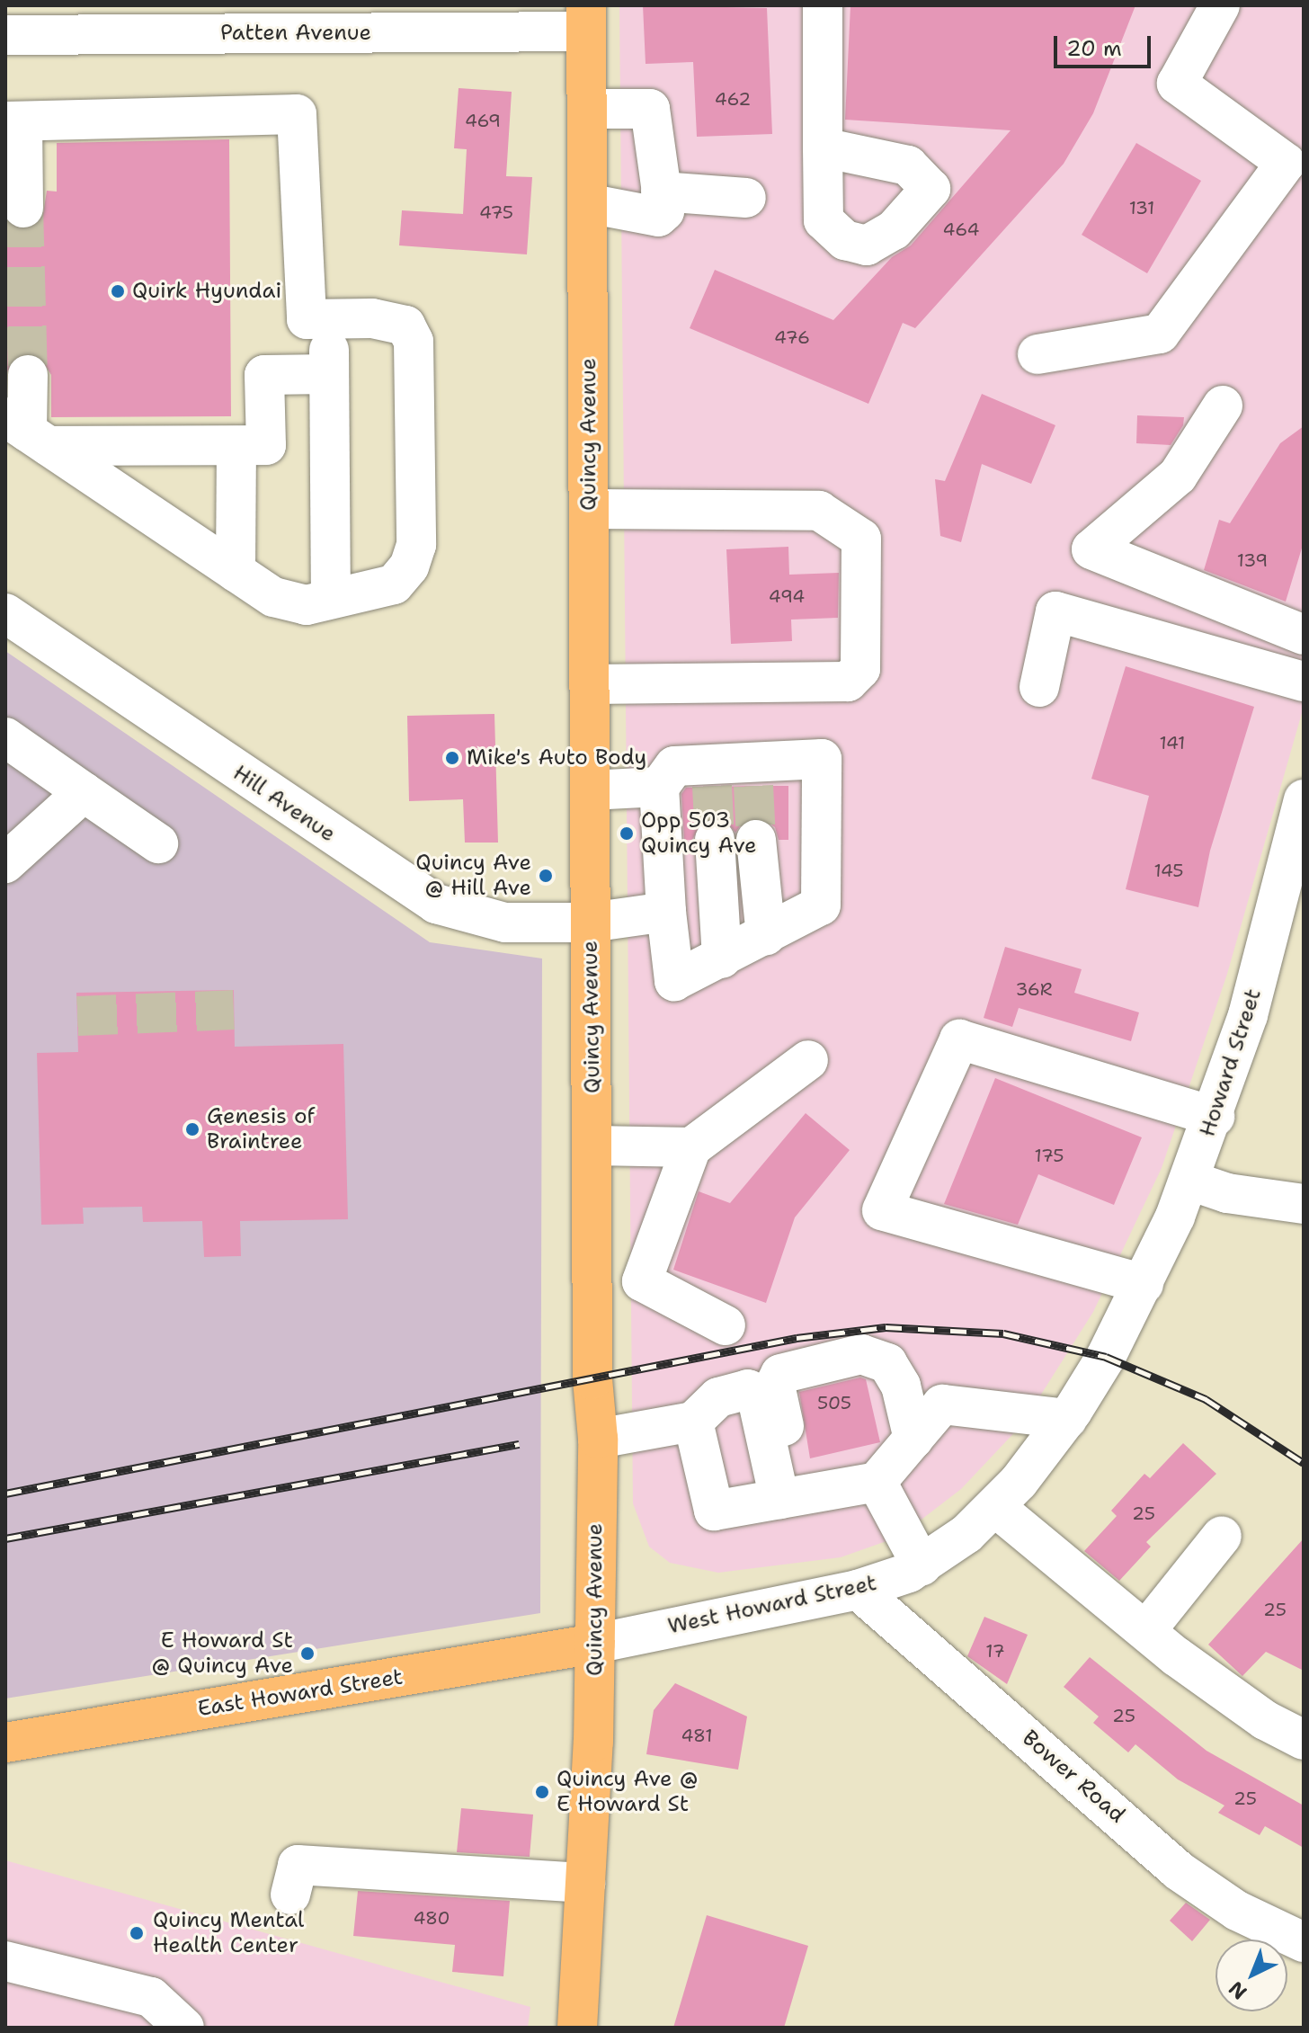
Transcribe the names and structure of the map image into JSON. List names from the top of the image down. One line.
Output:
{"streets":{"main road":["Quincy Avenue","East Howard Street"],"street":["Patten Avenue","Hill Avenue","Howard Street","West Howard Street","Bower Road"]},"crossings":[["Patten Avenue","Quincy Avenue"],["Quincy Avenue","Hill Avenue"],["Quincy Avenue","West Howard Street"],["Quincy Avenue","East Howard Street"],["Howard Street","West Howard Street"],["West Howard Street","East Howard Street"],["West Howard Street","Bower Road"]],"places":["Quirk Hyundai","Mike's Auto Body","Opp 503 Quincy Ave","Quincy Ave @ Hill Ave","Genesis of Braintree","E Howard St @ Quincy Ave","Quincy Ave @ E Howard St","Quincy Mental Health Center"],"house_numbers":["462","469","131","475","464","476","139","494","141","145","36R","175","505","25","25","17","25","481","25","480"],"scale_bar":"20 m","north":"bottom left"}
